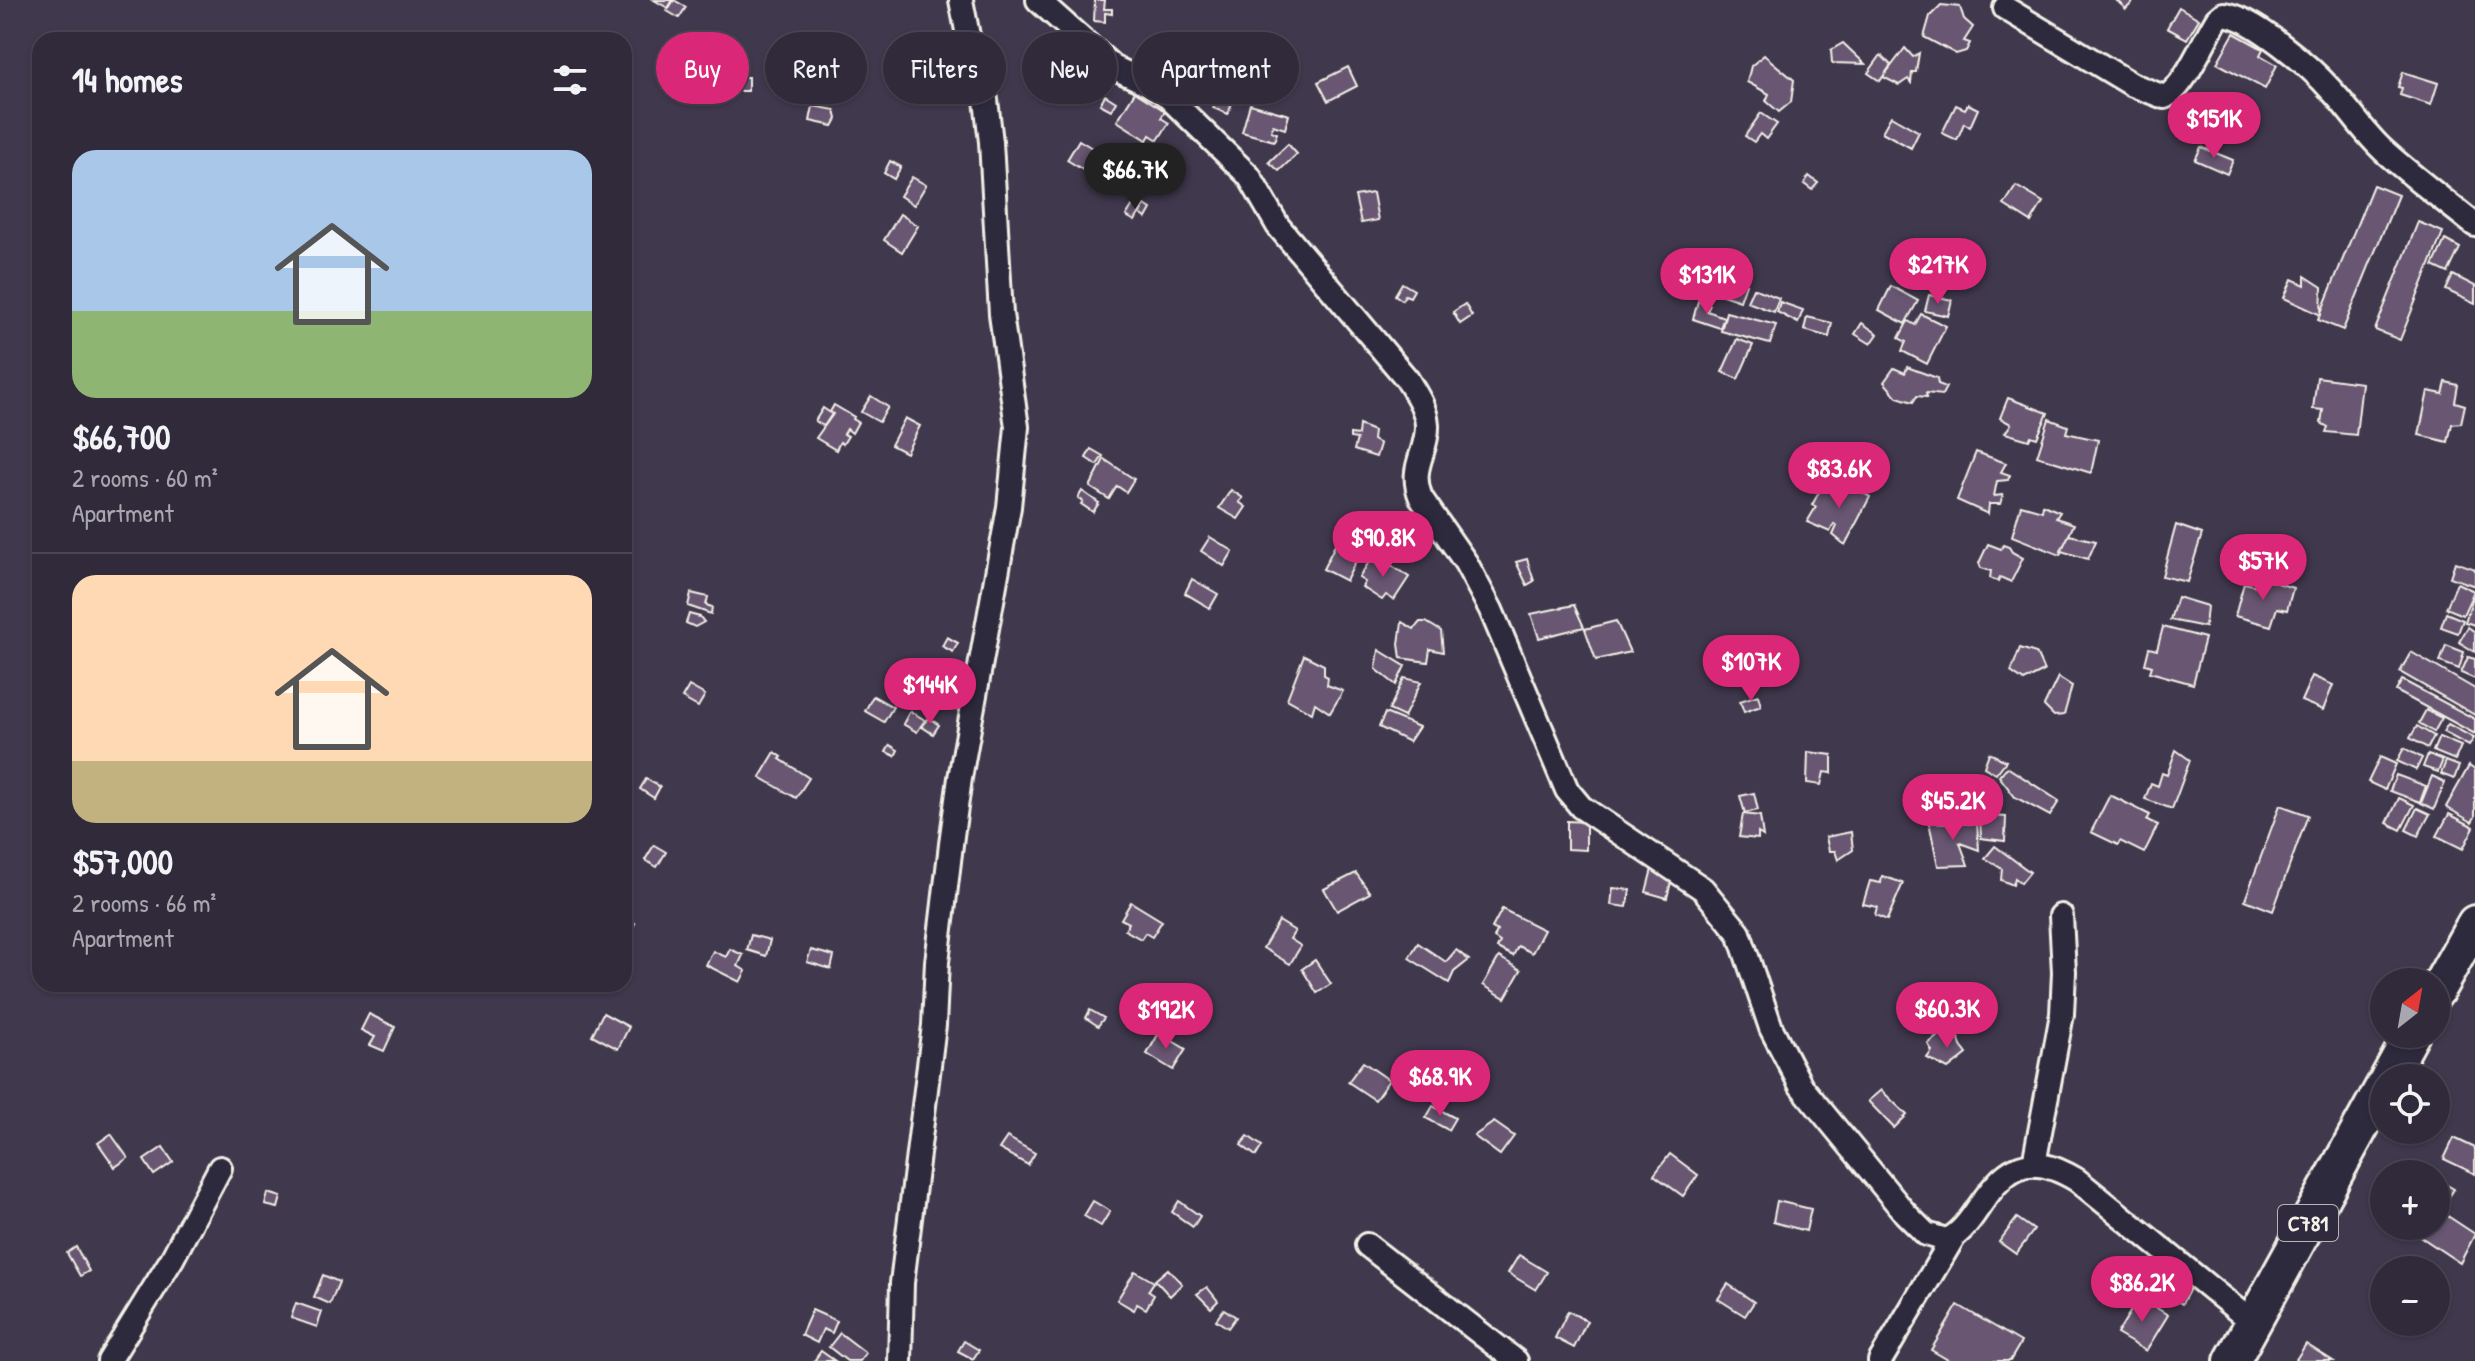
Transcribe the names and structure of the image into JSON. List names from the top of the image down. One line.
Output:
{"streets":{"main road":["C781"]},"north":"top right","page":{"chip":["Buy","Rent","Filters","New","Apartment"],"heading":"14 homes","price":["$151K","$66.7K","$217K","$131K","$83.6K","$90.8K","$57K","$107K","$144K","$45.2K","$60.3K","$192K","$68.9K","$86.2K"],"list":[{"name":"$66,700","note":"2 rooms · 60 m² · Apartment"},{"name":"$57,000","note":"2 rooms · 66 m² · Apartment"}],"map_buttons":["+","−"]}}
